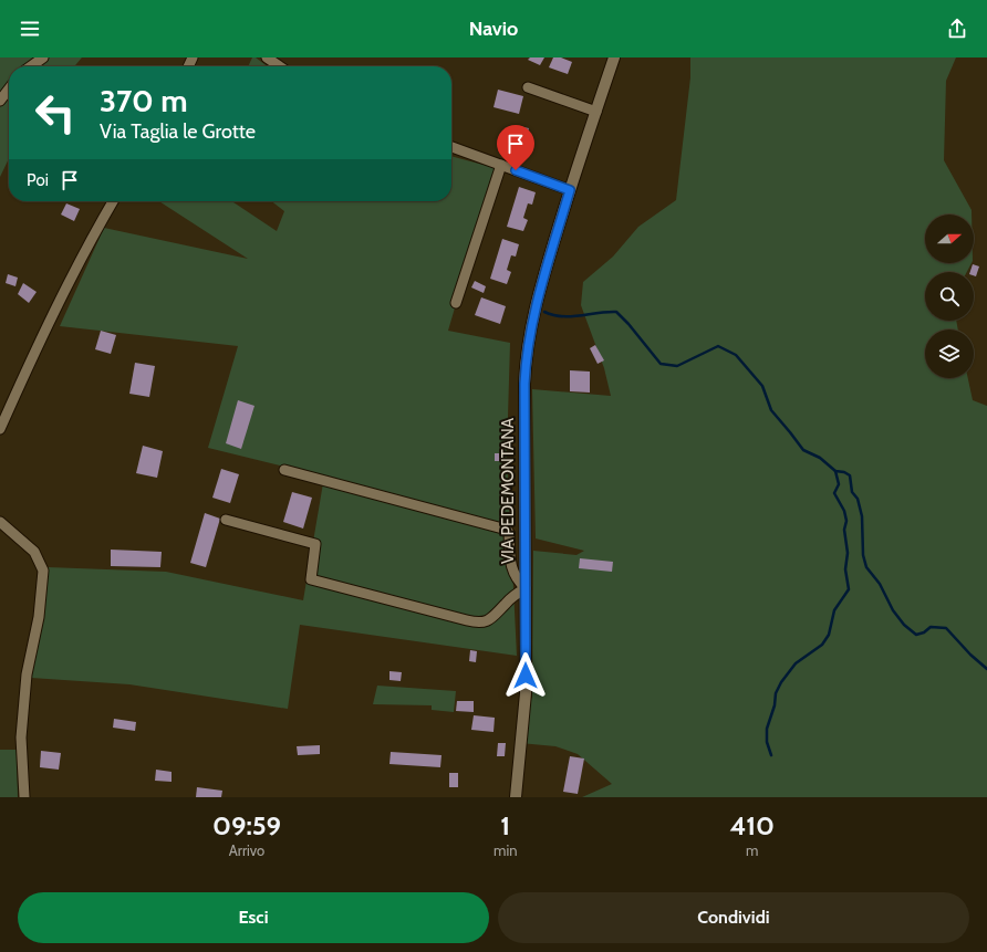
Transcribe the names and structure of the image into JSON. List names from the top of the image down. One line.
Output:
{"streets":{"street":["VIA PEDEMONTANA"]},"north":"right","page":{"header":"Navio","turn":["370 m","Via Taglia le Grotte"],"then":"Poi","eta":["09:59","Arrivo","1","min","410","m"],"buttons":["Esci","Condividi"]}}
